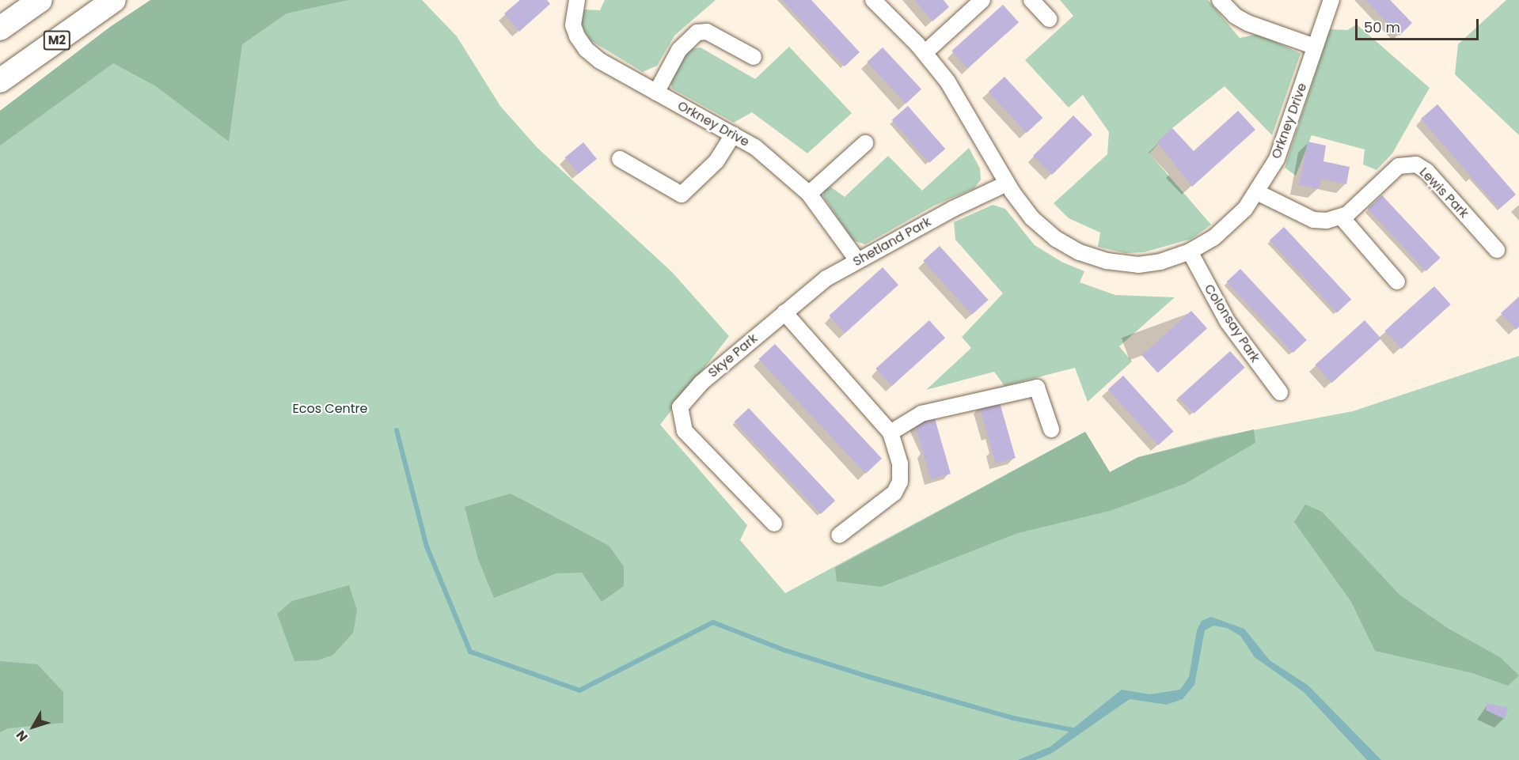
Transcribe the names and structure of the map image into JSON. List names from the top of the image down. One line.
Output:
{"streets":{"highway":["M2"],"street":["Orkney Drive","Lewis Park","Shetland Park","Colonsay Park","Skye Park"]},"crossings":[["Orkney Drive","Shetland Park"],["Orkney Drive","Colonsay Park"],["Shetland Park","Skye Park"]],"parks":["Ecos Centre"],"scale_bar":"50 m","north":"bottom left"}
